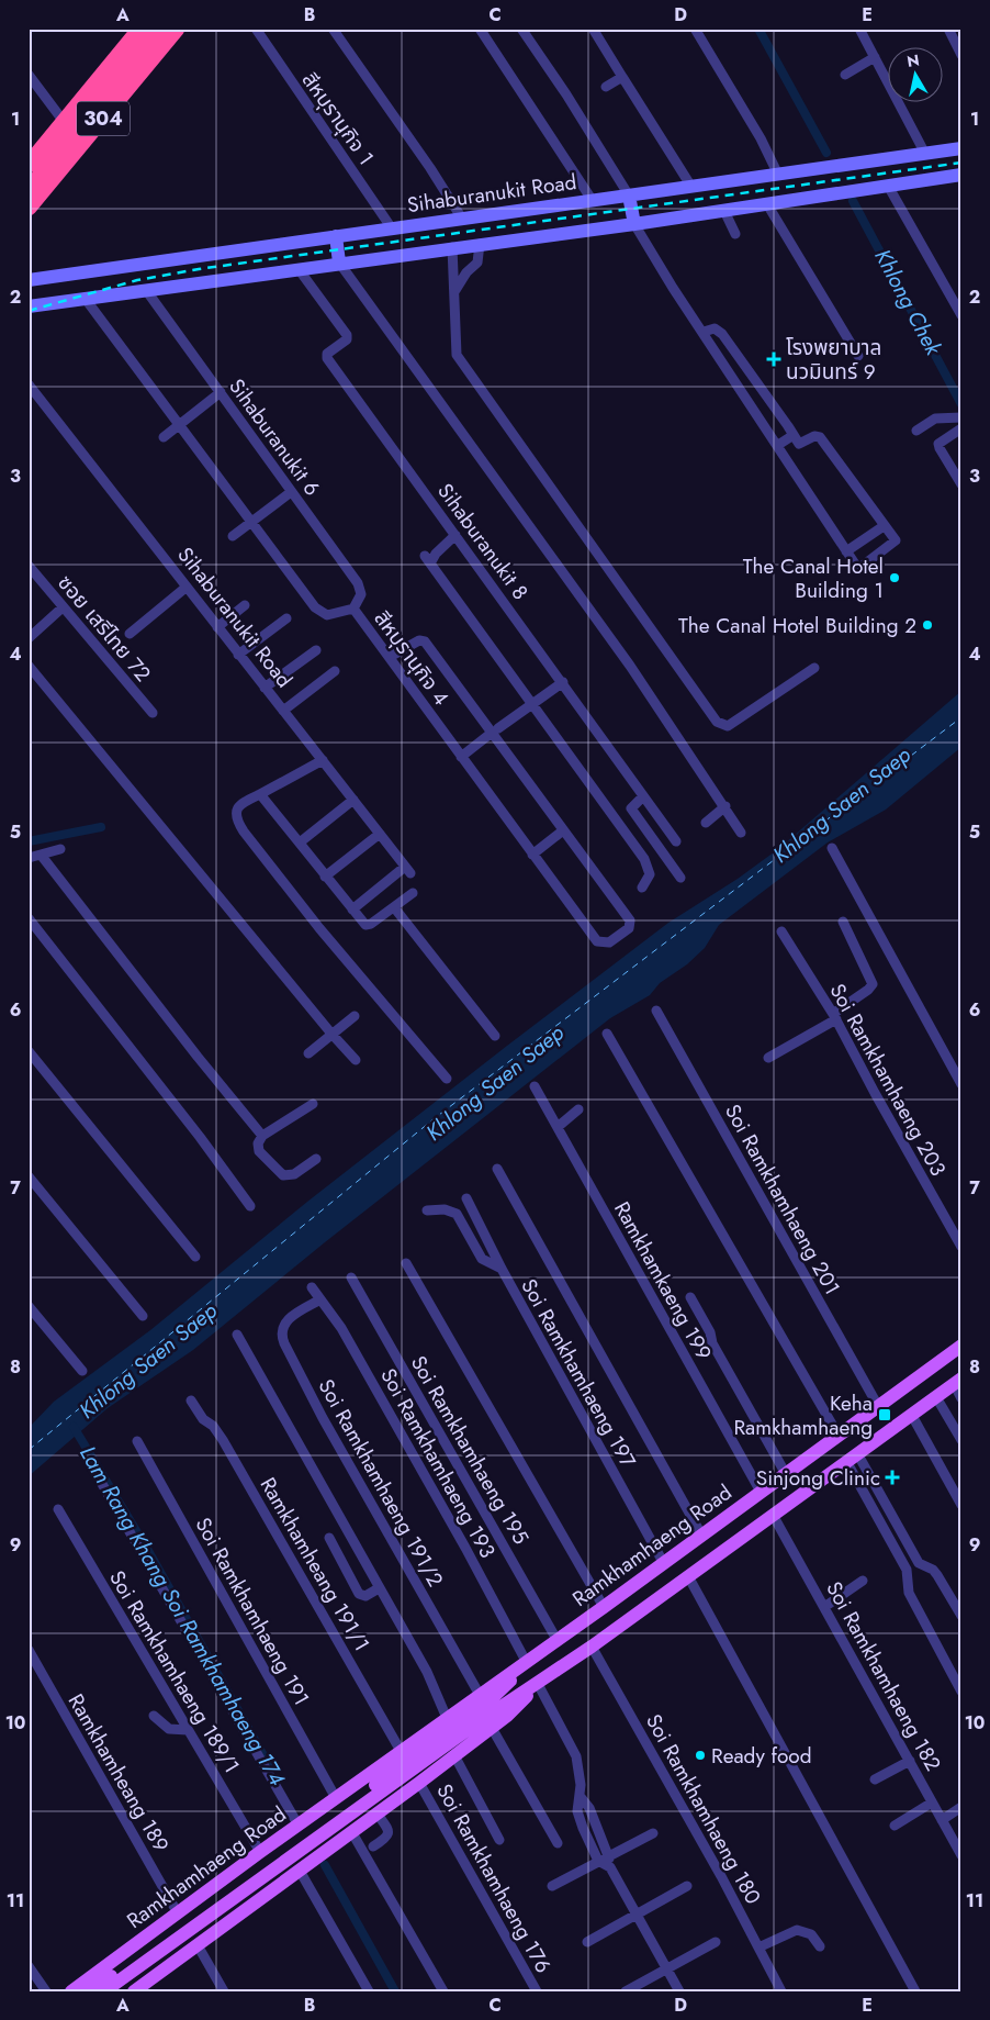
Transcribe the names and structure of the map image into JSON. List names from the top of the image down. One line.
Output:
{"streets":{"highway":["304"],"main road":["Sihaburanukit Road","Ramkhamhaeng Road"],"street":["สีหบุรานุกิจ 1","Sihaburanukit 6","Sihaburanukit 8","ซอย เสรีไทย 72","สีหบุรานุกิจ 4","Soi Ramkhamhaeng 203","Soi Ramkhamhaeng 201","Ramkhamkaeng 199","Soi Ramkhamhaeng 197","Soi Ramkhamhaeng 195","Soi Ramkhamhaeng 193","Soi Ramkhamhaeng 191/2","Ramkhamheang 191/1","Soi Ramkhamhaeng 191","Soi Ramkhamhaeng 189/1","Soi Ramkhamhaeng 182","Ramkhamheang 189","Soi Ramkhamhaeng 180","Soi Ramkhamhaeng 176"]},"crossings":[["สีหบุรานุกิจ 1","Sihaburanukit Road"],["Sihaburanukit 6","สีหบุรานุกิจ 4"],["Soi Ramkhamhaeng 201","Ramkhamhaeng Road"],["Ramkhamkaeng 199","Ramkhamhaeng Road"],["Soi Ramkhamhaeng 197","Ramkhamhaeng Road"],["Soi Ramkhamhaeng 195","Ramkhamhaeng Road"],["Soi Ramkhamhaeng 193","Soi Ramkhamhaeng 191/2"],["Soi Ramkhamhaeng 193","Ramkhamhaeng Road"],["Soi Ramkhamhaeng 191/2","Ramkhamhaeng Road"],["Ramkhamhaeng Road","Ramkhamheang 191/1"],["Ramkhamhaeng Road","Soi Ramkhamhaeng 191"],["Ramkhamhaeng Road","Soi Ramkhamhaeng 189/1"],["Ramkhamhaeng Road","Soi Ramkhamhaeng 182"],["Ramkhamhaeng Road","Ramkhamheang 189"],["Ramkhamhaeng Road","Soi Ramkhamhaeng 180"],["Ramkhamhaeng Road","Soi Ramkhamhaeng 176"]],"water":["Khlong Chek","Khlong Saen Saep","Lam Rang Khang Soi Ramkhamhaeng 174"],"places":{"health":["โรงพยาบาล นวมินทร์ 9","Sinjong Clinic"],"other":["The Canal Hotel Building 1","The Canal Hotel Building 2","Ready food"],"transit":["Keha Ramkhamhaeng"]},"north":"top","grid":{"columns":["A","B","C","D","E"],"rows":["1","2","3","4","5","6","7","8","9","10","11"]}}
